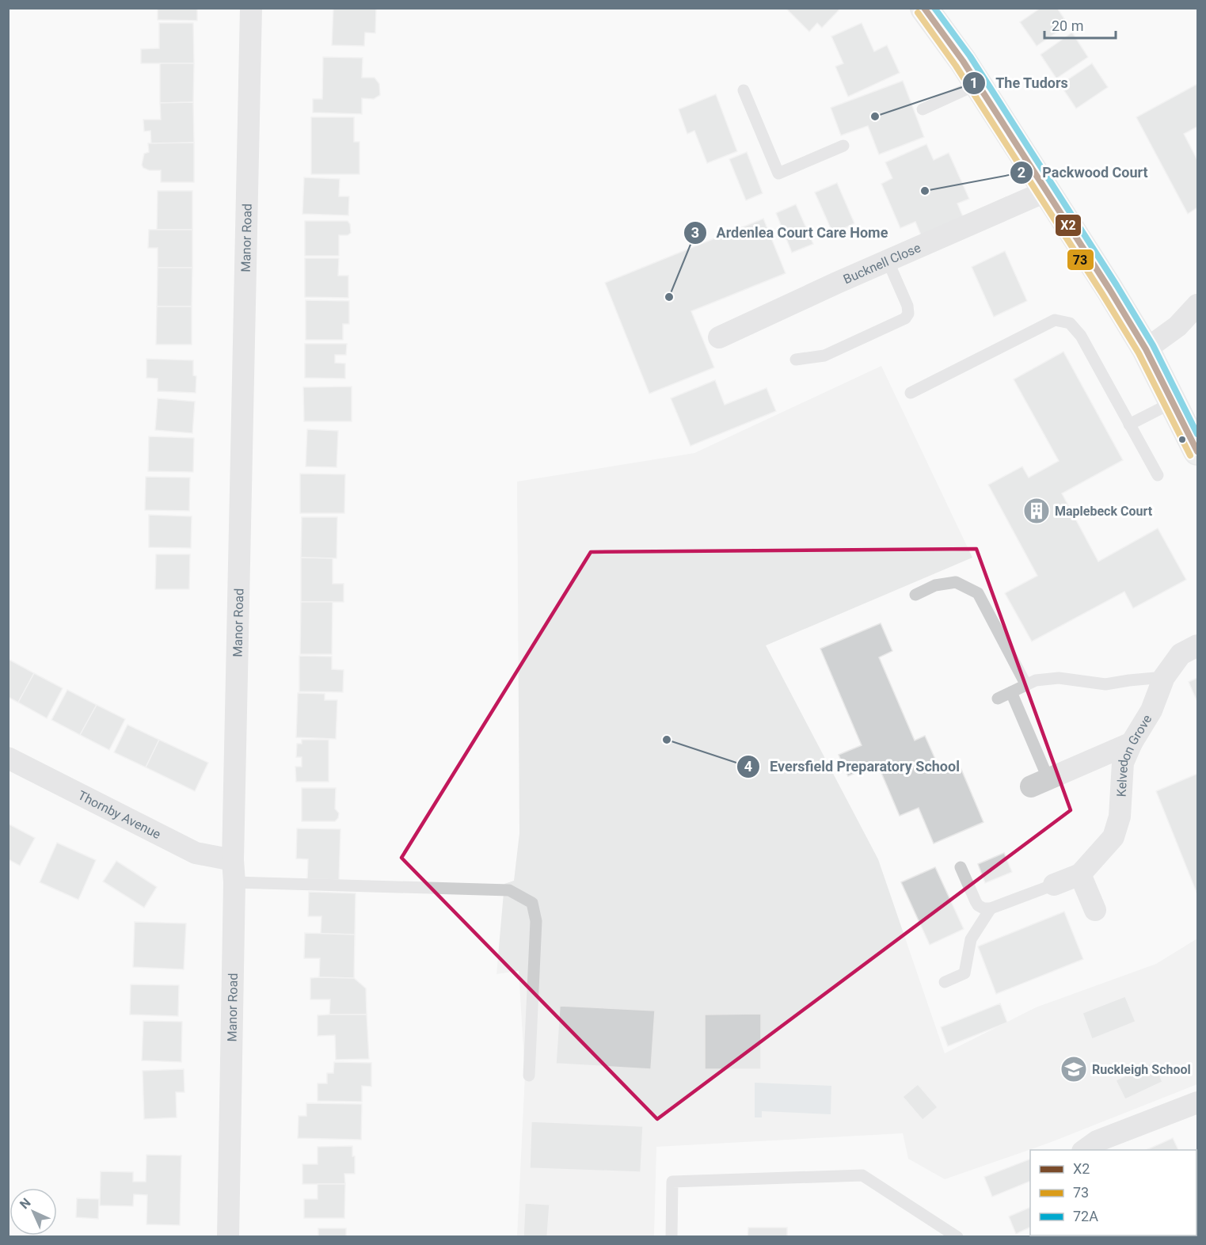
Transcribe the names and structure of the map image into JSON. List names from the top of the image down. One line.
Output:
{"streets":{"street":["Manor Road","Bucknell Close","Kelvedon Grove","Thornby Avenue"]},"crossings":[["Manor Road","Thornby Avenue"]],"places":{"other":["The Tudors","Packwood Court","Ardenlea Court Care Home","Eversfield Preparatory School"],"building":["Maplebeck Court"],"school or university":["Ruckleigh School"]},"lines":["transit line X2","transit line 72A","transit line 73"],"legend":["X2","73","72A"],"scale_bar":"20 m","north":"top left"}
